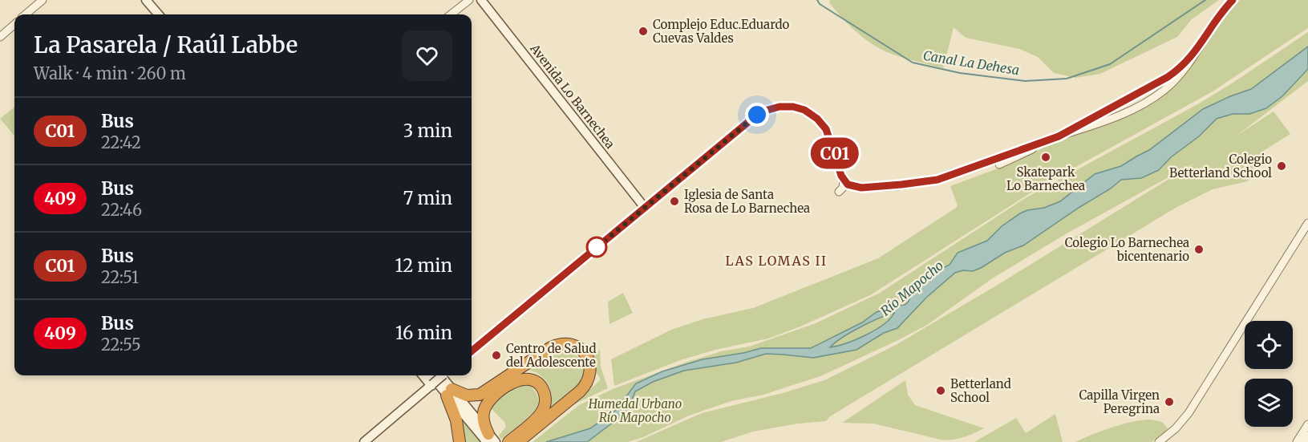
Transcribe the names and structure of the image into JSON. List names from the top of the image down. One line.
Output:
{"streets":{"main road":["Avenida Lo Barnechea"]},"districts":["LAS LOMAS II"],"water":["Canal La Dehesa","Río Mapocho"],"parks":["Humedal Urbano Río Mapocho"],"places":["Complejo Educ.Eduardo Cuevas Valdes","Skatepark Lo Barnechea","Colegio Betterland School","Iglesia de Santa Rosa de Lo Barnechea","Colegio Lo Barnechea bicentenario","Centro de Salud del Adolescente","Betterland School","Capilla Virgen Peregrina"],"lines":["bus line C01"],"page":{"on_map":"C01","heading":["La Pasarela / Raúl Labbe","Walk · 4 min · 260 m"],"list":[{"mark":"C01","name":"Bus","note":"22:42","value":"3 min"},{"mark":"409","name":"Bus","note":"22:46","value":"7 min"},{"mark":"C01","name":"Bus","note":"22:51","value":"12 min"},{"mark":"409","name":"Bus","note":"22:55","value":"16 min"}]}}
